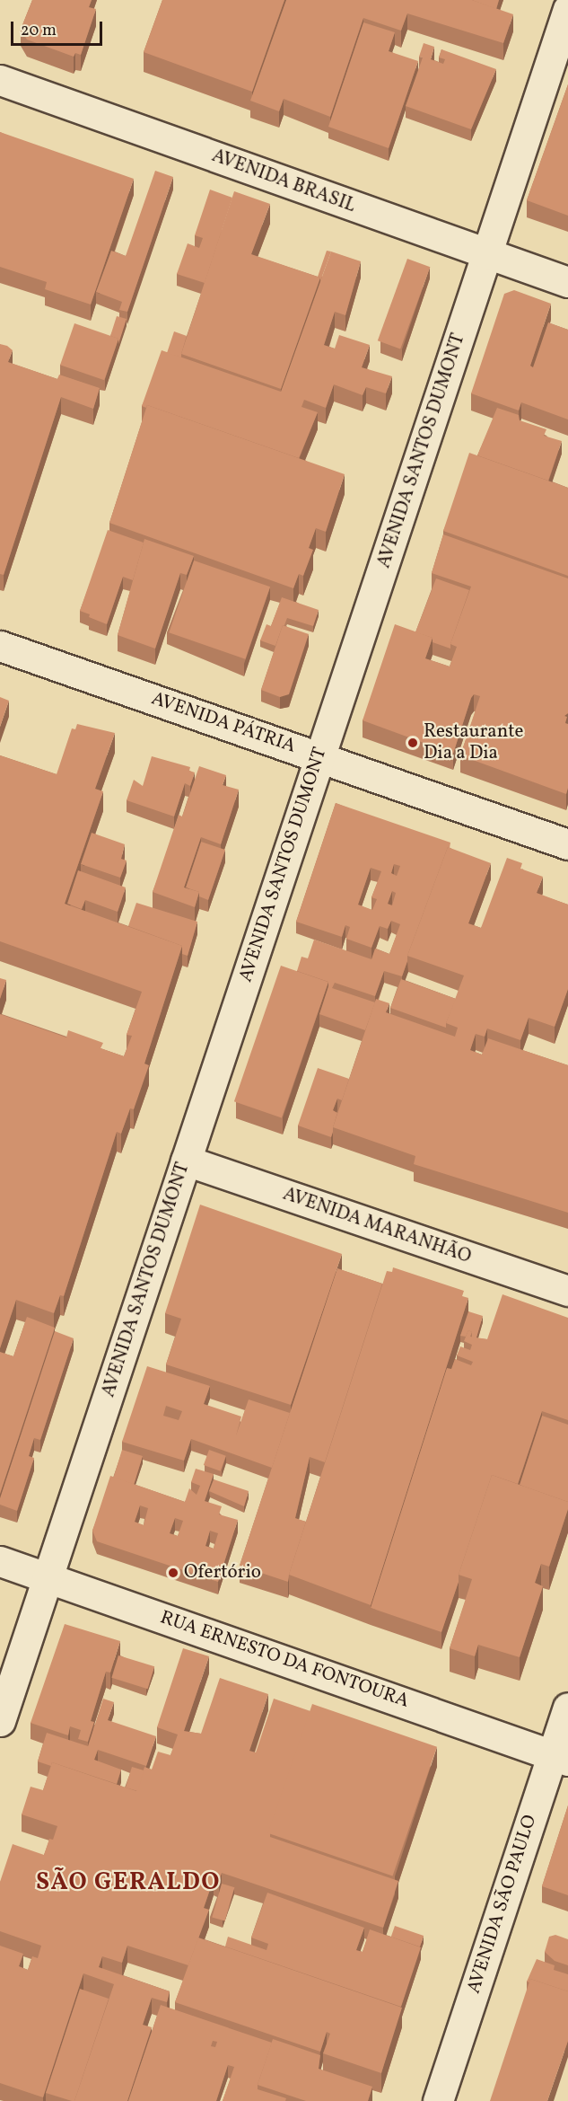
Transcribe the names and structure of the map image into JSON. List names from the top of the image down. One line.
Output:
{"streets":{"street":["AVENIDA BRASIL","AVENIDA SANTOS DUMONT","AVENIDA PÁTRIA","AVENIDA MARANHÃO","RUA ERNESTO DA FONTOURA","AVENIDA SÃO PAULO"]},"crossings":[["AVENIDA BRASIL","AVENIDA SANTOS DUMONT"],["AVENIDA SANTOS DUMONT","AVENIDA PÁTRIA"],["AVENIDA SANTOS DUMONT","AVENIDA MARANHÃO"],["AVENIDA SANTOS DUMONT","RUA ERNESTO DA FONTOURA"],["RUA ERNESTO DA FONTOURA","AVENIDA SÃO PAULO"]],"districts":["SÃO GERALDO"],"places":["Restaurante Dia a Dia","Ofertório"],"scale_bar":"20 m"}
